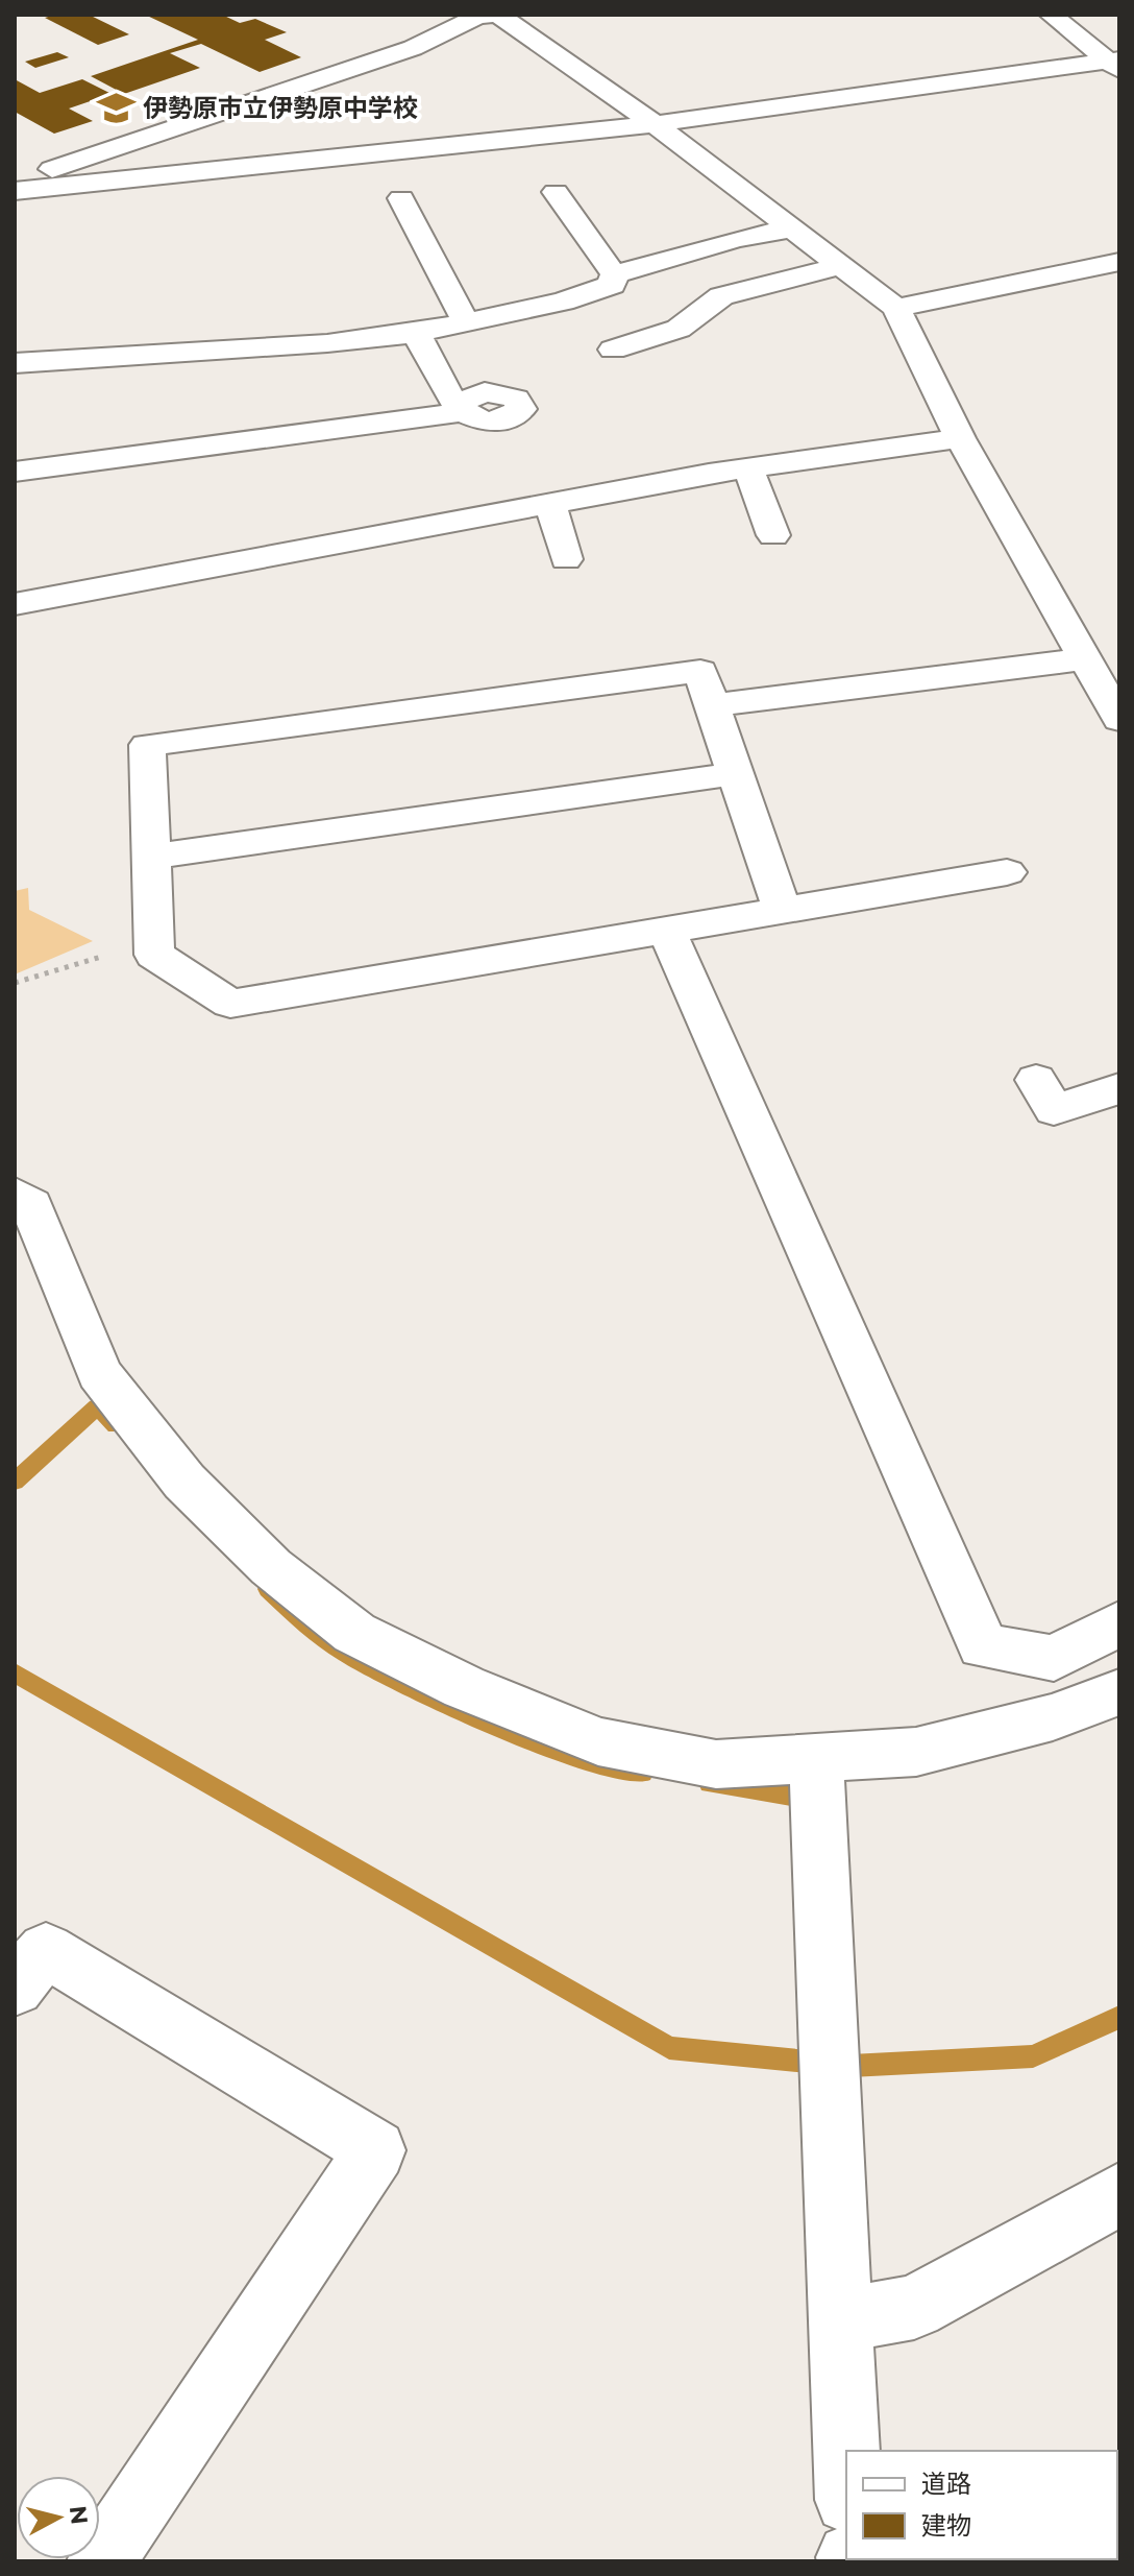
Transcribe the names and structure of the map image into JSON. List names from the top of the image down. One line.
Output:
{"places":{"school or university":["伊勢原市立伊勢原中学校"]},"legend":["道路","建物"],"north":"right"}
